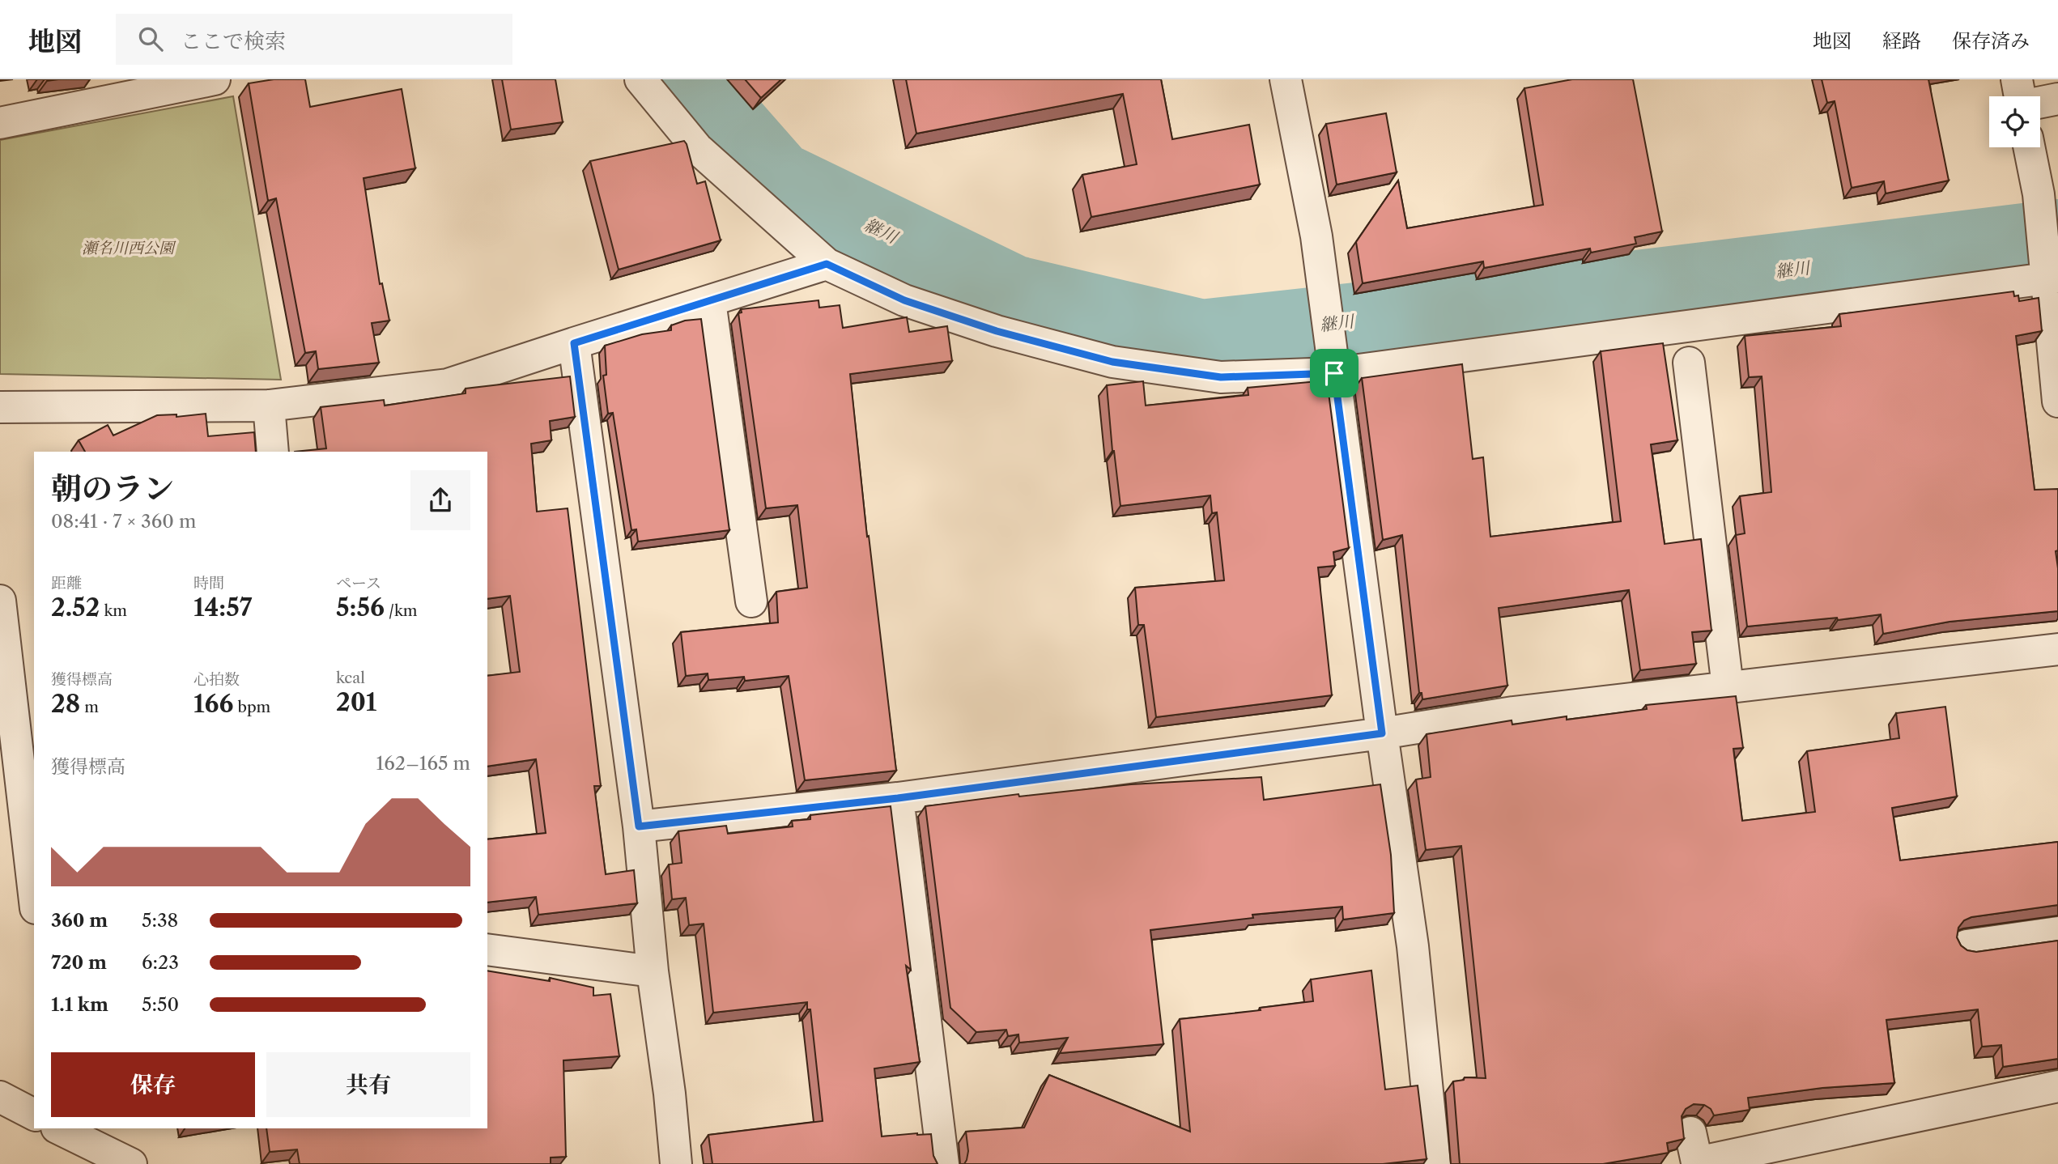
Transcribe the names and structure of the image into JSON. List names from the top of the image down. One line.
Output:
{"water":["継川"],"parks":["瀬名川西公園"],"page":{"header":"地図","search":"ここで検索","nav":["地図","経路","保存済み"],"heading":["朝のラン","08:41 · 7 × 360 m"],"stats":[["距離","2.52 km"],["時間","14:57"],["ペース","5:56 /km"],["獲得標高","28 m"],["心拍数","166 bpm"],["kcal","201"]],"chart":["獲得標高","162–165 m"],"list":[{"name":"360 m","note":"5:38"},{"name":"720 m","note":"6:23"},{"name":"1.1 km","note":"5:50"}],"buttons":["保存","共有"]}}
